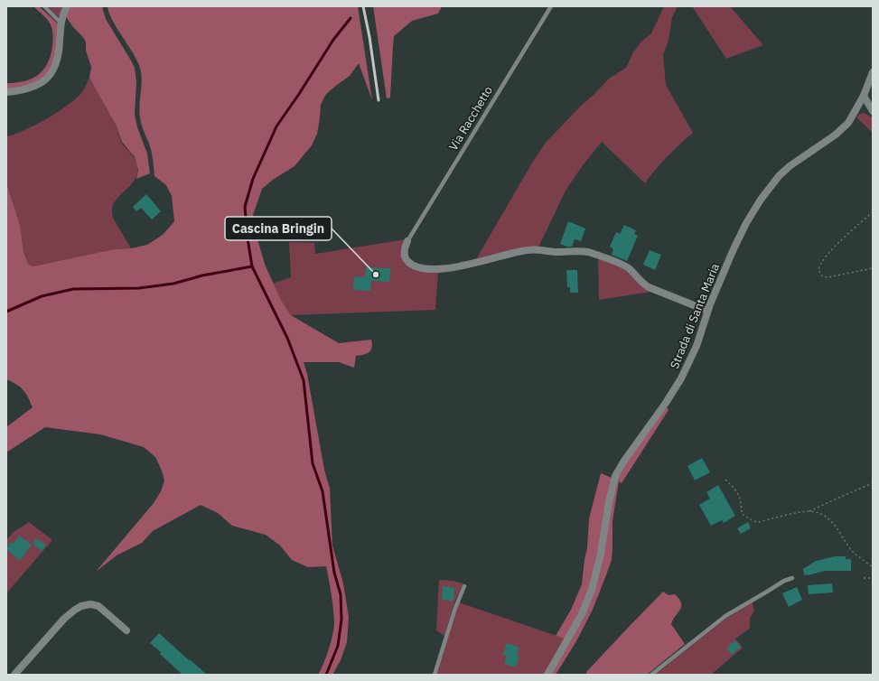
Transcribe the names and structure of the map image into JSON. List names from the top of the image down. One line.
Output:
{"streets":{"street":["Strada di Santa Maria"],"lane":["Via Racchetto"]},"places":["Cascina Bringin"]}
